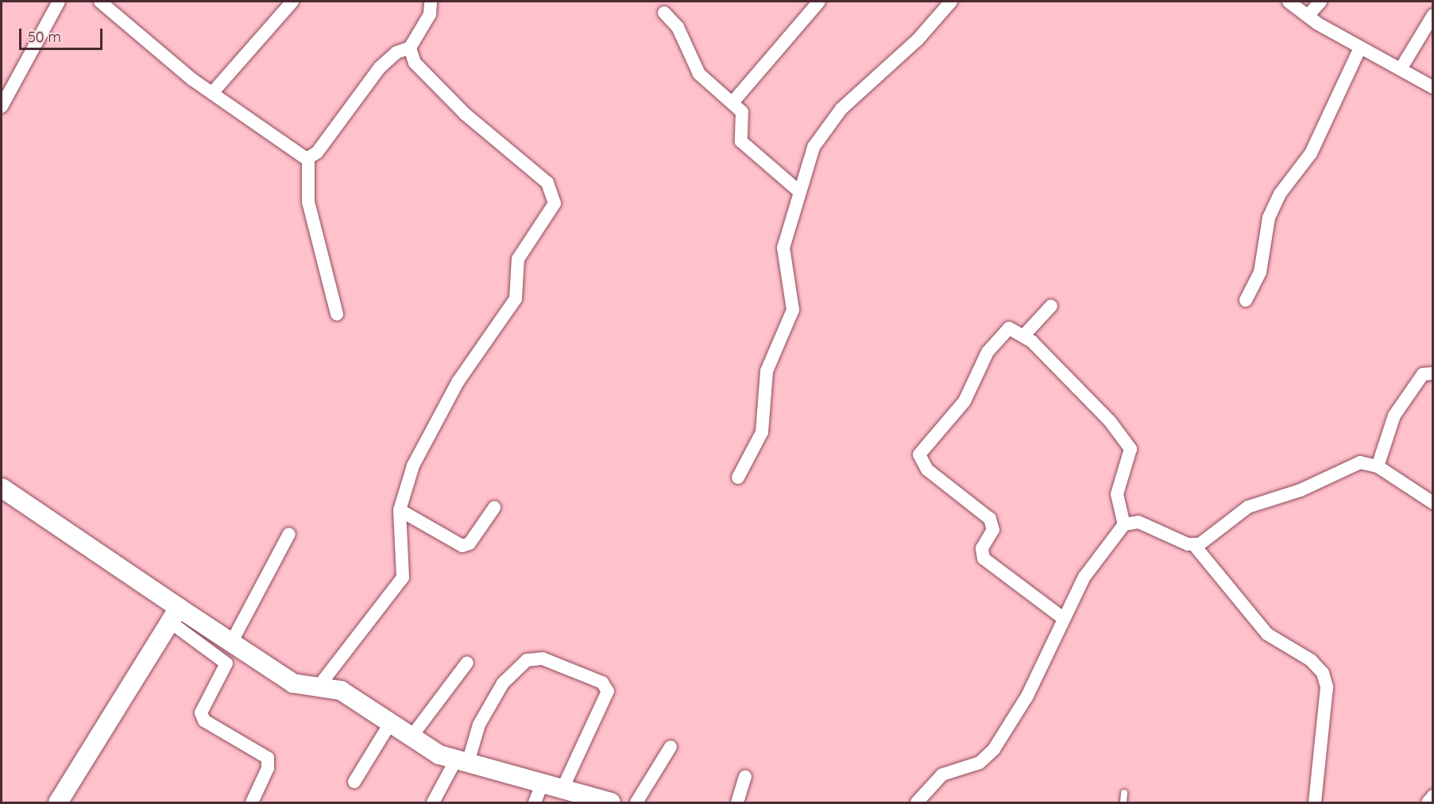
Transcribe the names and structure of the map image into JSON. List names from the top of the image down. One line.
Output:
{"scale_bar":"50 m"}
